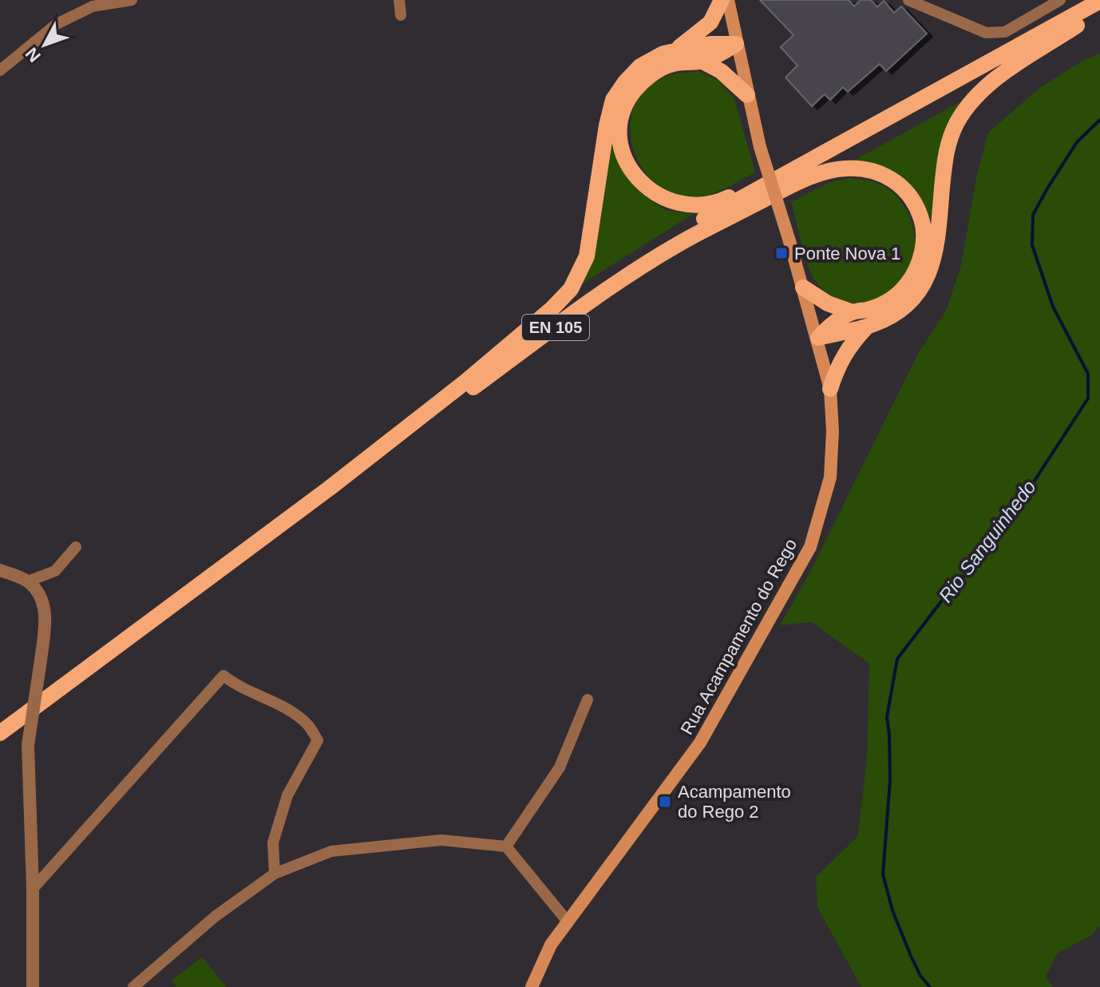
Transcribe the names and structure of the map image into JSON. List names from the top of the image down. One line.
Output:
{"streets":{"main road":["EN 105","Rua Acampamento do Rego"]},"water":["Rio Sanguinhedo"],"places":{"transit":["Ponte Nova 1","Acampamento do Rego 2"]},"north":"bottom left"}
